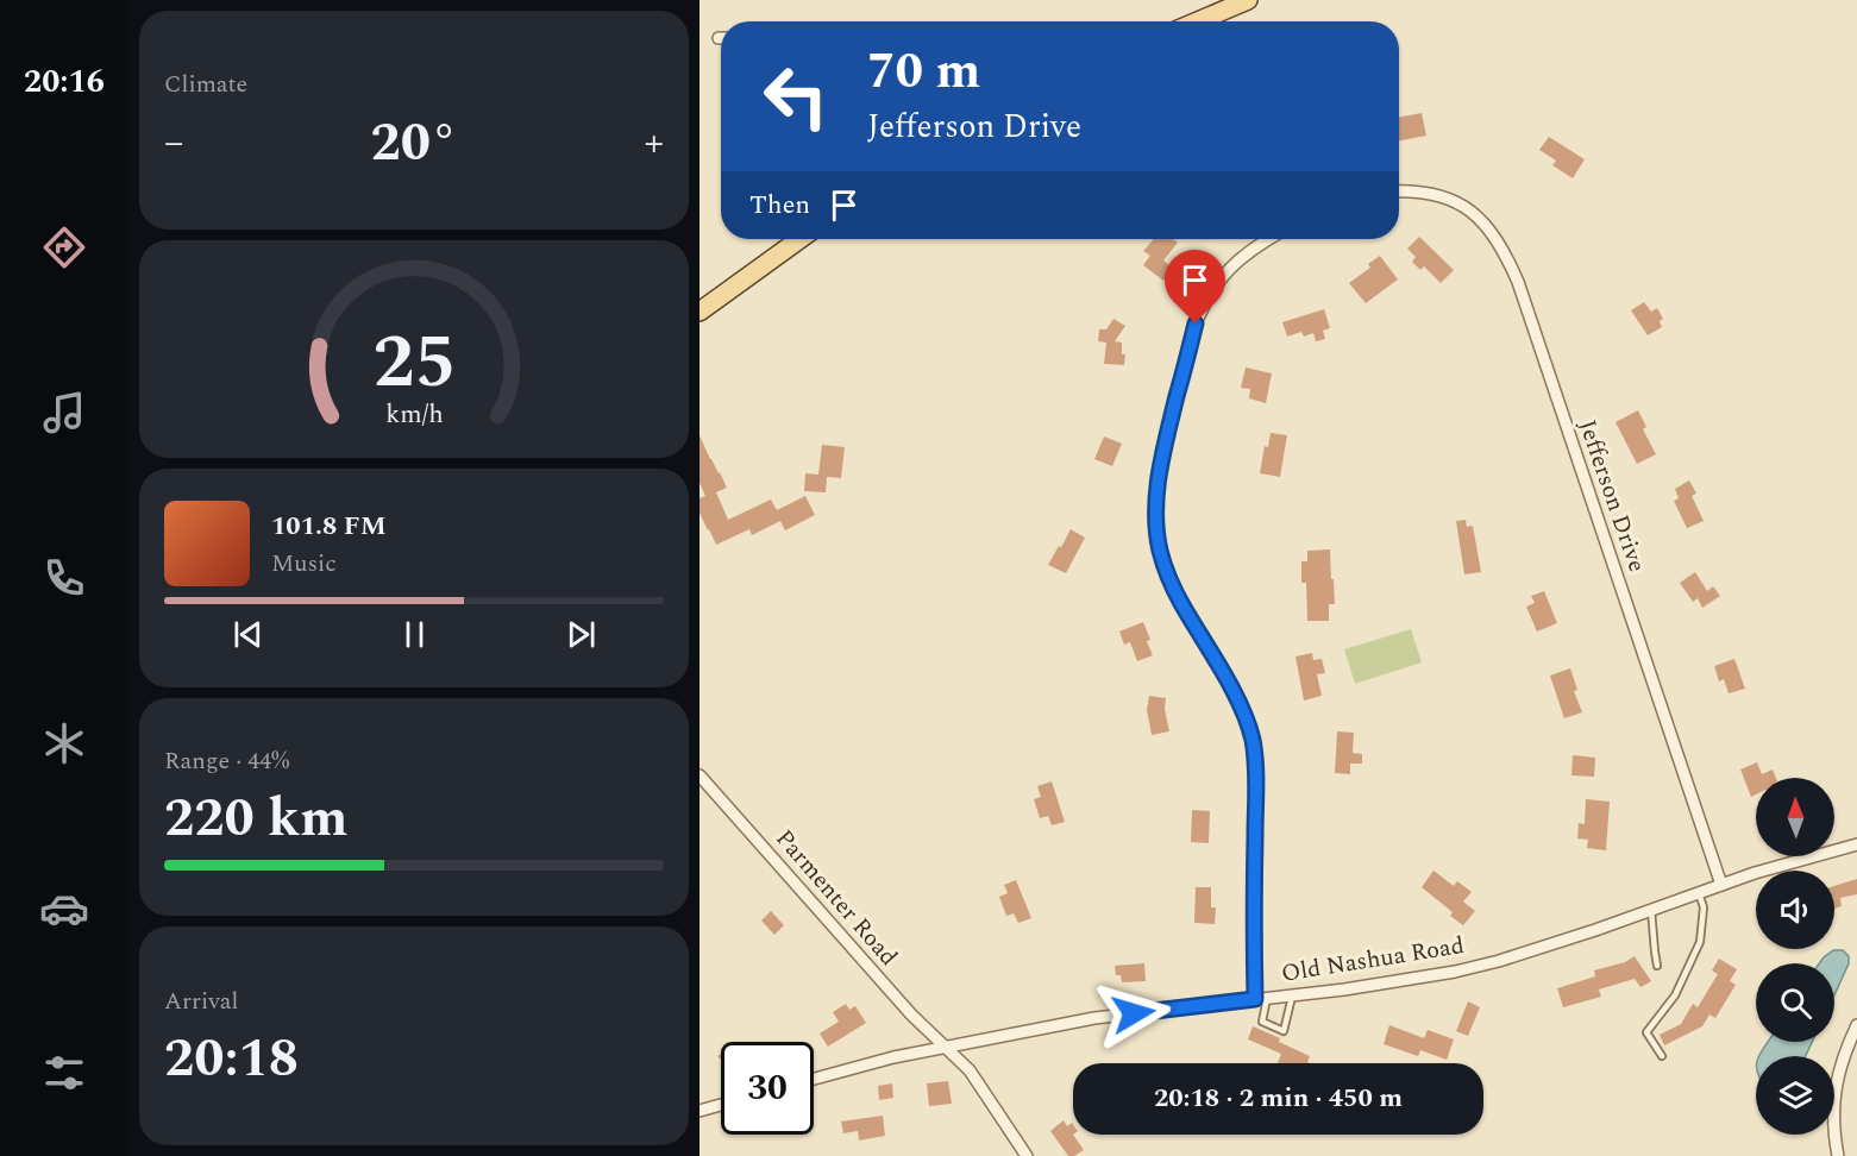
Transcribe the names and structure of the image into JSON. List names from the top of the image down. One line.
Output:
{"streets":{"street":["Jefferson Drive","Parmenter Road","Old Nashua Road"]},"crossings":[["Jefferson Drive","Old Nashua Road"],["Parmenter Road","Old Nashua Road"]],"north":"top","page":{"tabs":"20:16","tile":["Climate",["Range · 44%","220 km"],["Arrival","20:18"]],"turn":["70 m","Jefferson Drive"],"heat":["−","20°","+"],"then":"Then","song":["101.8 FM","Music"],"limit":"30","trip":"20:18 · 2 min · 450 m","gauge":["25","km/h"]}}
